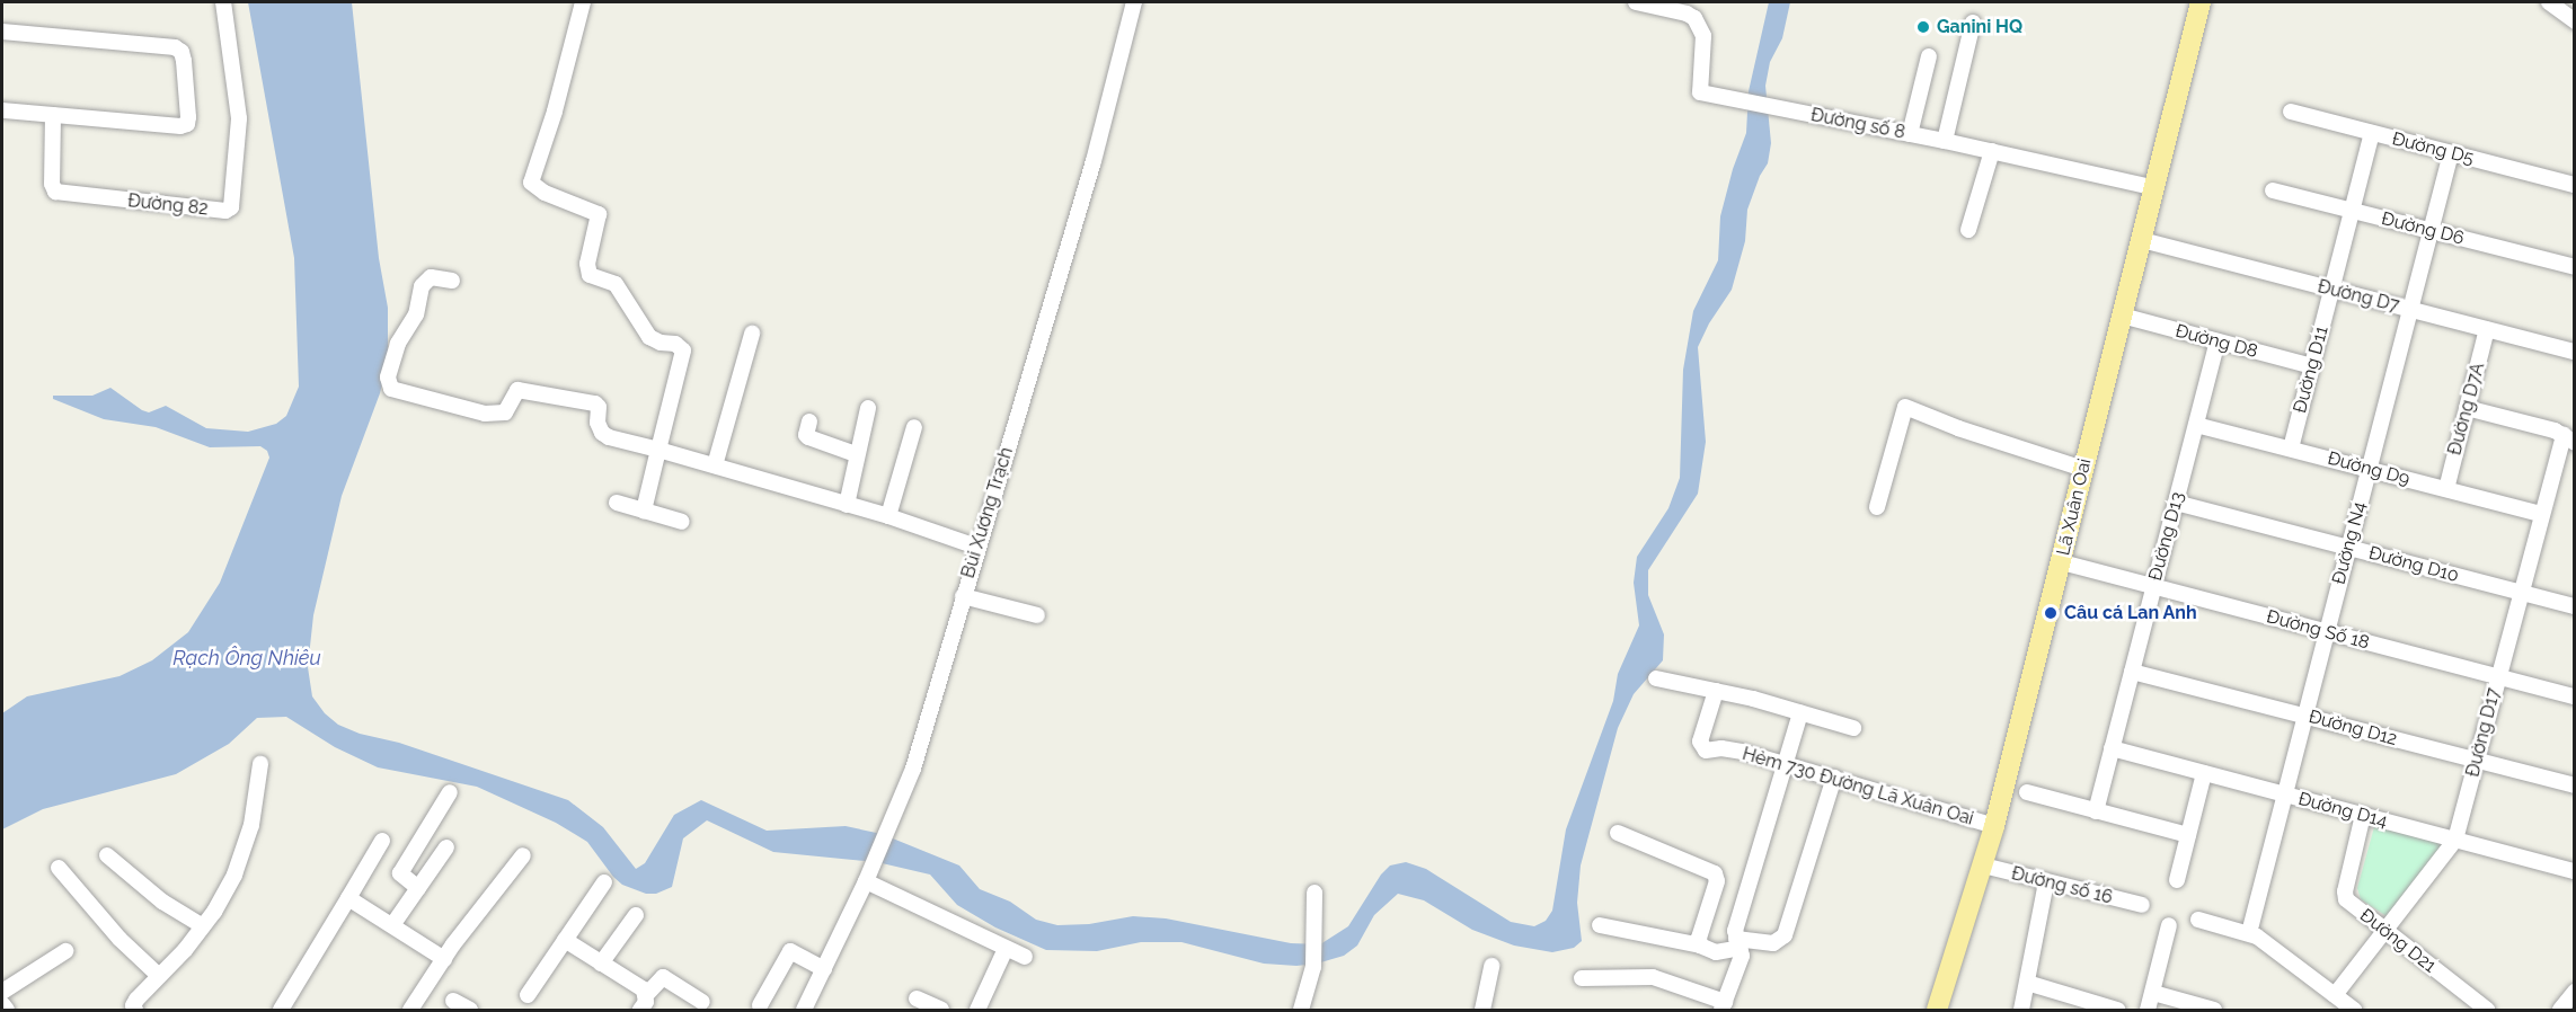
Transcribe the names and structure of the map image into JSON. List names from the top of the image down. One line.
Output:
{"streets":{"main road":["Lã Xuân Oai"],"street":["Đường số 8","Đường D5","Đường 82","Đường D6","Đường D7","Đường D8","Đường D11","Đường D7A","Đường D9","Bùi Xương Trạch","Đường D13","Đường N4","Đường D10","Đường Số 18","Đường D12","Đường D17","Hẻm 730 Đường Lã Xuân Oai","Đường D14","Đường số 16","Đường D21"]},"crossings":[["Đường số 8","Lã Xuân Oai"],["Đường D5","Đường D11"],["Đường D5","Đường N4"],["Đường D6","Đường D11"],["Đường D6","Đường N4"],["Đường D7","Đường D11"],["Đường D7","Đường D7A"],["Đường D7","Lã Xuân Oai"],["Đường D7","Đường N4"],["Đường D8","Đường D11"],["Đường D8","Lã Xuân Oai"],["Đường D8","Đường D13"],["Đường D11","Đường D9"],["Đường D7A","Đường D9"],["Đường D9","Đường D13"],["Đường D9","Đường N4"],["Đường D9","Đường D17"],["Lã Xuân Oai","Đường Số 18"],["Lã Xuân Oai","Hẻm 730 Đường Lã Xuân Oai"],["Lã Xuân Oai","Đường số 16"],["Đường D13","Đường D10"],["Đường D13","Đường Số 18"],["Đường D13","Đường D12"],["Đường D13","Đường D14"],["Đường N4","Đường D10"],["Đường N4","Đường Số 18"],["Đường N4","Đường D12"],["Đường N4","Đường D14"],["Đường D10","Đường D17"],["Đường Số 18","Đường D17"],["Đường D12","Đường D17"],["Đường D17","Đường D14"],["Đường D17","Đường D21"],["Đường D14","Đường D21"]],"water":["Rạch Ông Nhiêu"],"places":["Ganini HQ","Câu cá Lan Anh"]}
